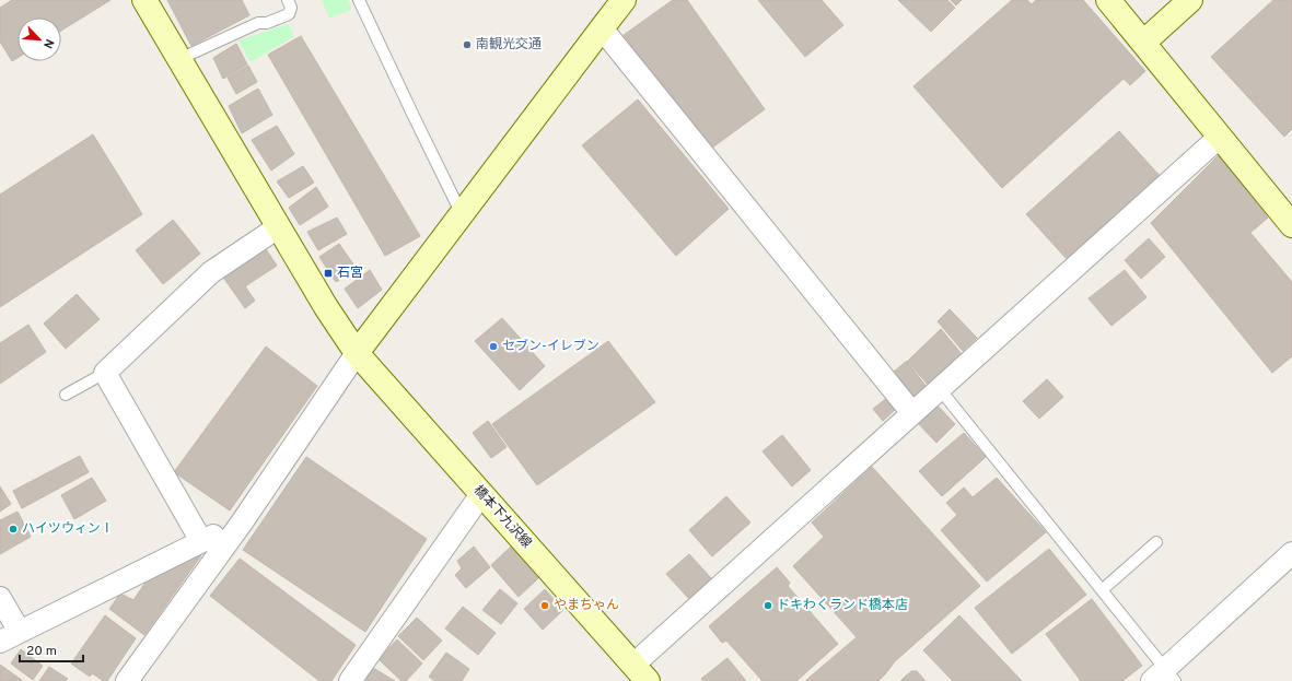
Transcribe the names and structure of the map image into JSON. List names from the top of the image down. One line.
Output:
{"streets":{"street":["橋本下九沢線"]},"places":{"other":["南観光交通","セブン-イレブン","ハイツウィンⅠ","やまちゃん","ドキわくランド橋本店"],"transit":["石宮"]},"scale_bar":"20 m","north":"bottom right"}
